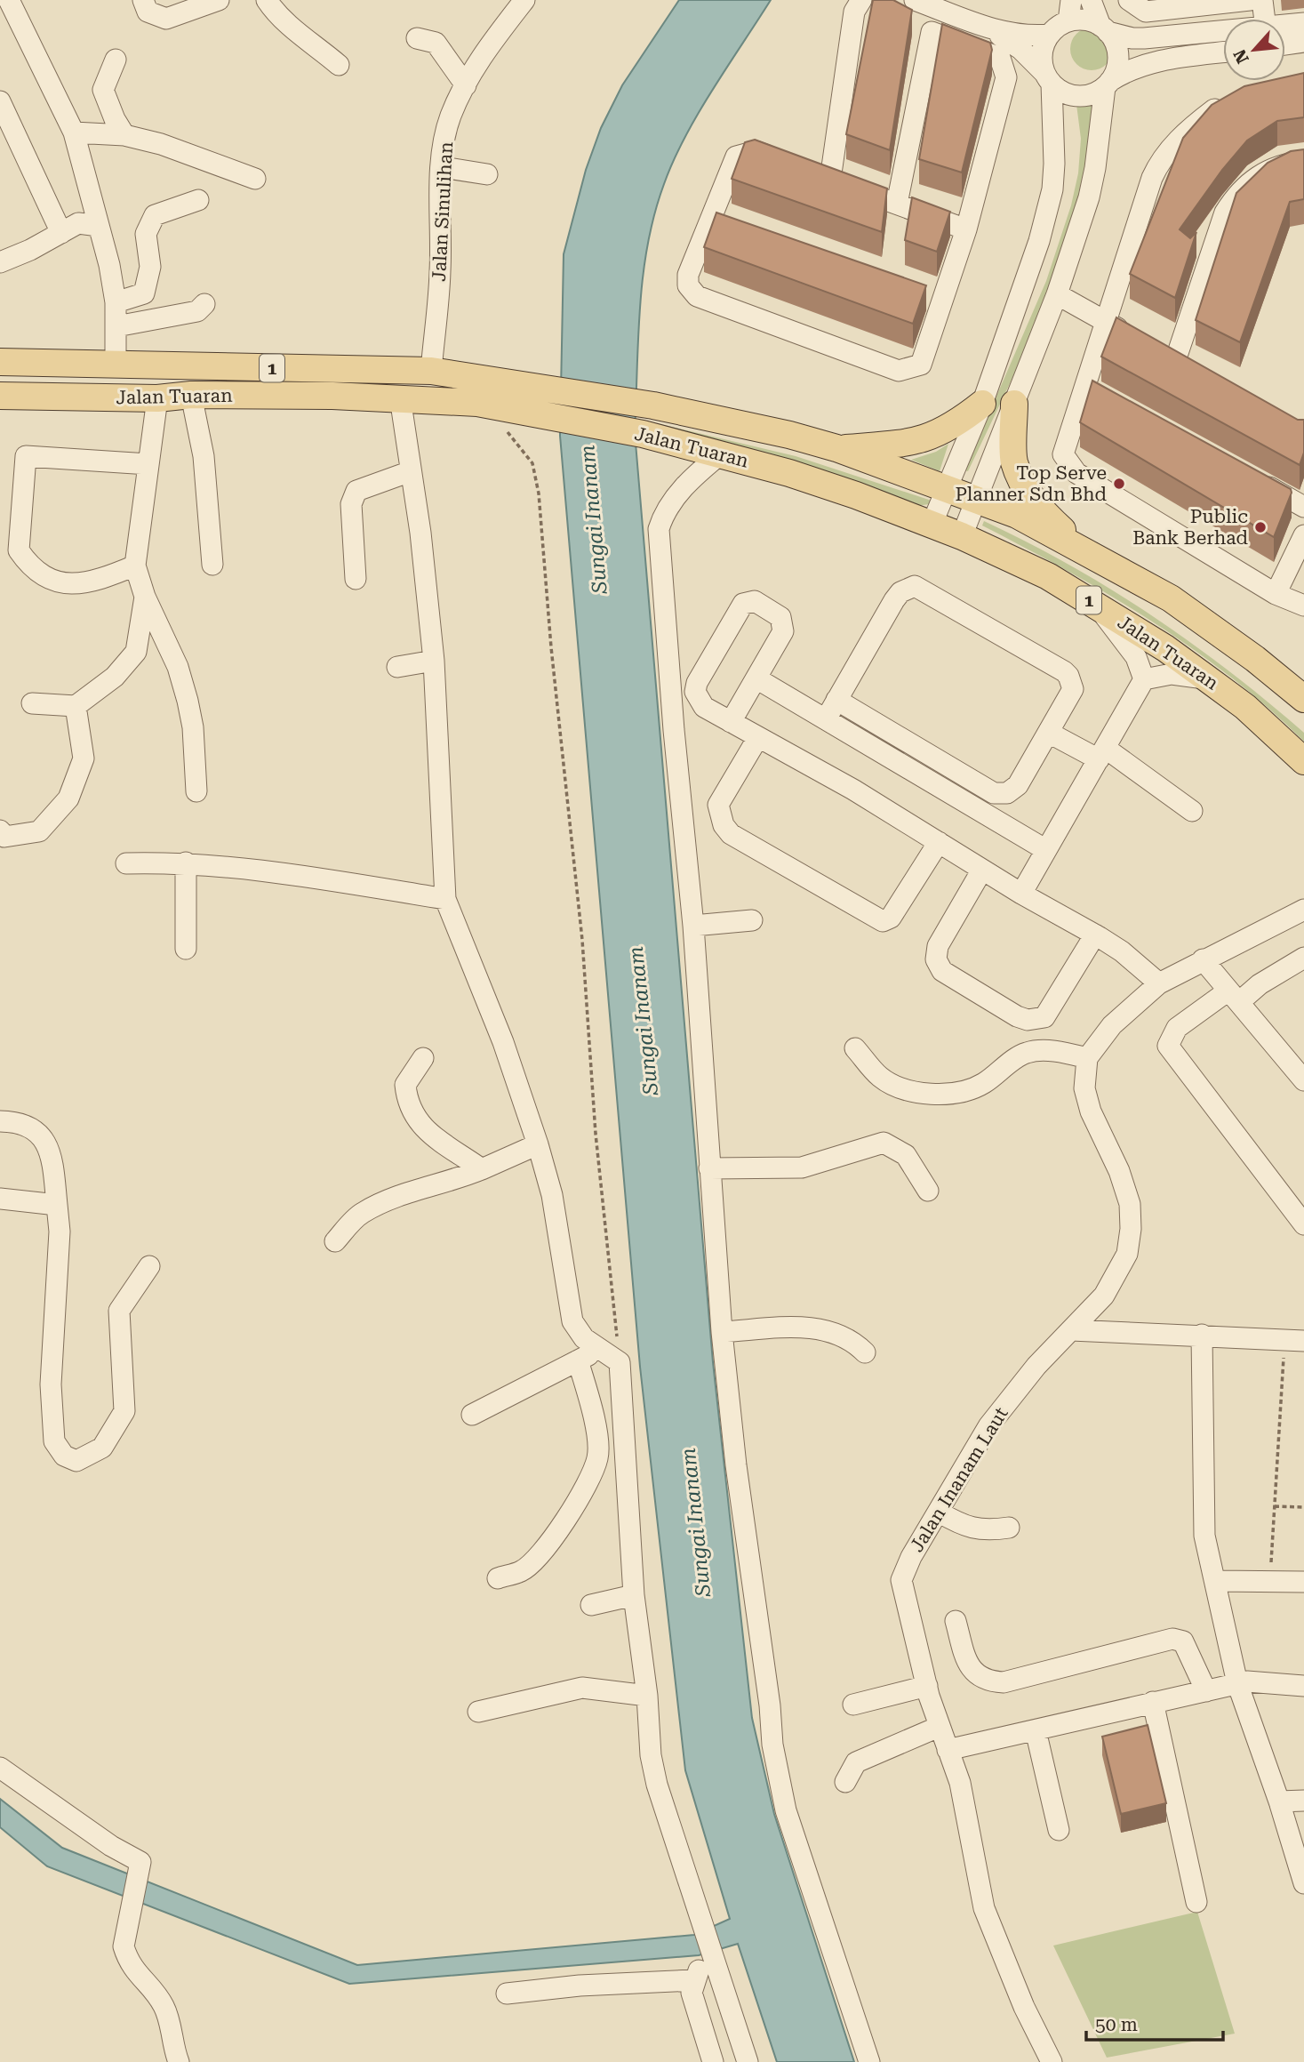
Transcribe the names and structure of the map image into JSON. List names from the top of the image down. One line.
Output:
{"streets":{"main road":["1","Jalan Tuaran"],"street":["Jalan Sinulihan","Jalan Inanam Laut"]},"crossings":[["Jalan Sinulihan","Jalan Tuaran"]],"water":["Sungai Inanam"],"places":["Top Serve Planner Sdn Bhd","Public Bank Berhad"],"scale_bar":"50 m","north":"bottom left"}
